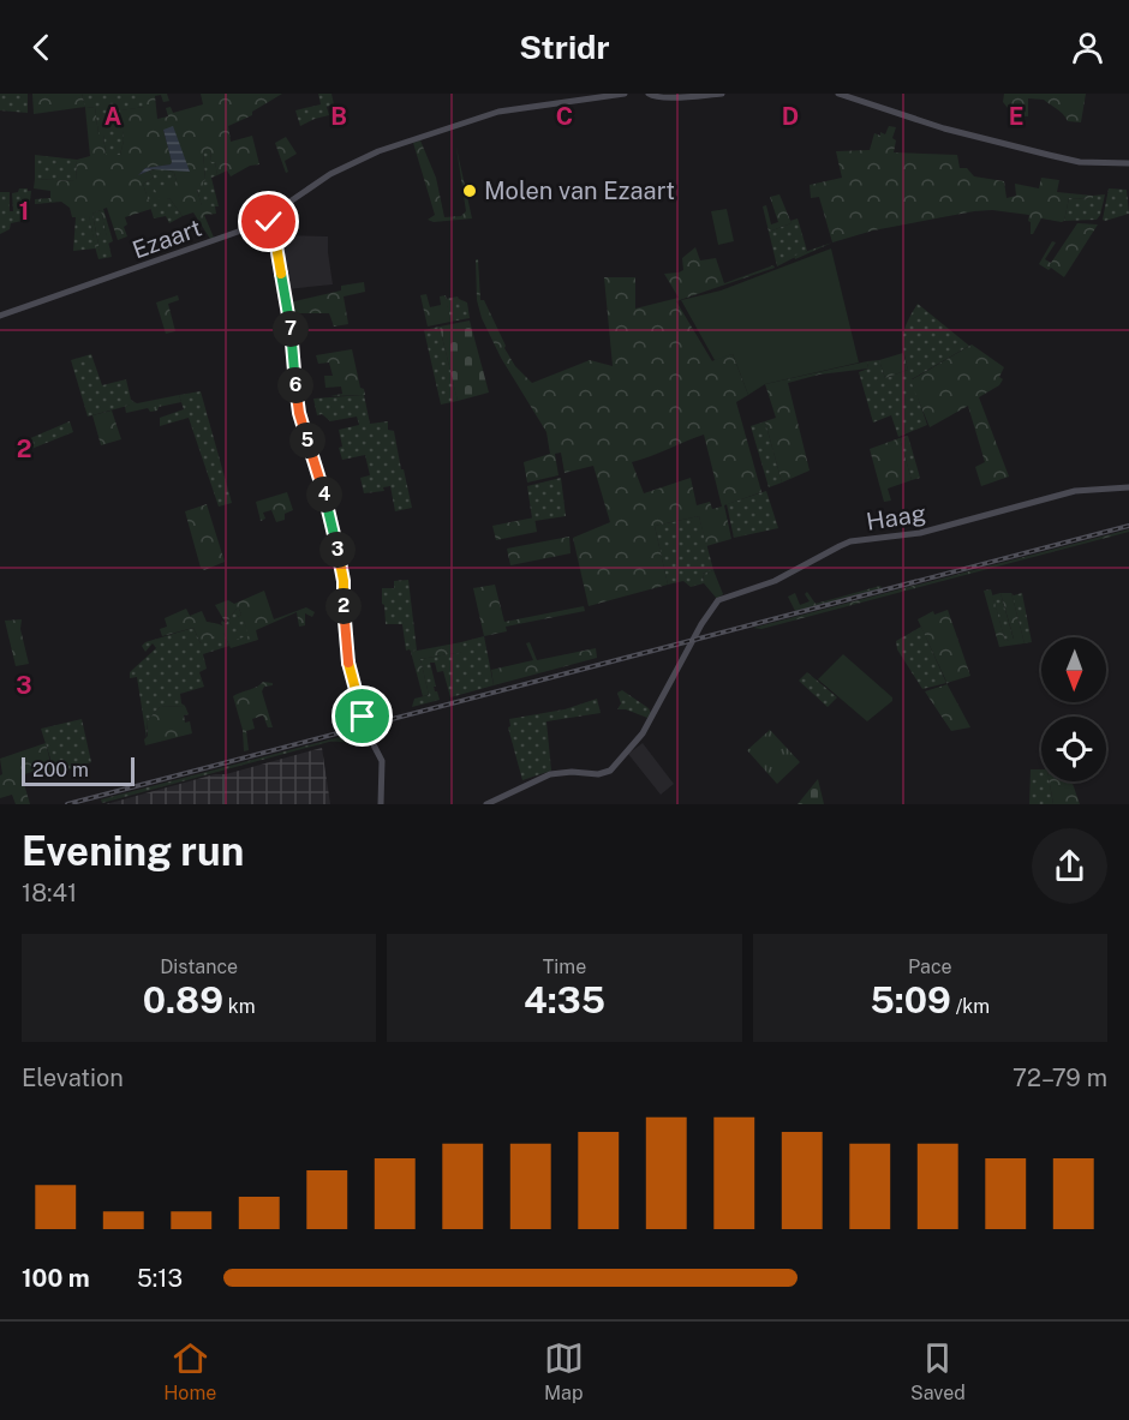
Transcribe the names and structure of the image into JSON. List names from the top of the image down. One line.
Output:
{"streets":{"street":["Ezaart","Haag"]},"places":["Molen van Ezaart"],"scale_bar":"200 m","north":"bottom","page":{"header":"Stridr","pins":["7","6","5","4","3","2"],"scale":"200 m","heading":["Evening run","18:41"],"stats":[["Distance","0.89 km"],["Time","4:35"],["Pace","5:09 /km"]],"chart":["Elevation","72–79 m"],"list":[{"name":"100 m","note":"5:13"}],"tabs":["Home","Map","Saved"]},"grid":{"columns":["A","B","C","D","E"],"rows":["1","2","3"]}}
